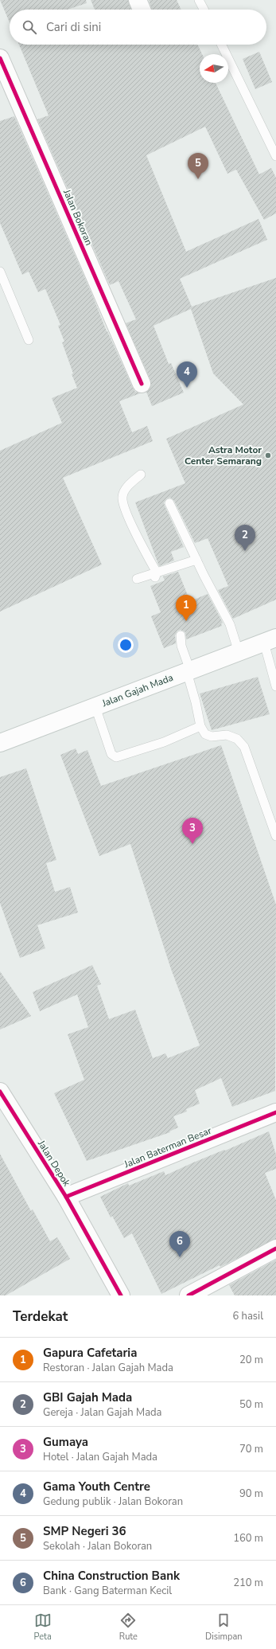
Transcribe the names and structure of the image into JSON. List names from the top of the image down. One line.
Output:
{"streets":{"street":["Jalan Bokoran","Jalan Gajah Mada","Jalan Baterman Besar","Jalan Depok"]},"crossings":[["Jalan Baterman Besar","Jalan Depok"]],"places":["Astra Motor Center Semarang"],"north":"left","page":{"search":"Cari di sini","pins":["5","4","2","1","3","6"],"heading":["Terdekat","6 hasil"],"list":[{"mark":"1","name":"Gapura Cafetaria","note":"Restoran · Jalan Gajah Mada","value":"20 m"},{"mark":"2","name":"GBI Gajah Mada","note":"Gereja · Jalan Gajah Mada","value":"50 m"},{"mark":"3","name":"Gumaya","note":"Hotel · Jalan Gajah Mada","value":"70 m"},{"mark":"4","name":"Gama Youth Centre","note":"Gedung publik · Jalan Bokoran","value":"90 m"},{"mark":"5","name":"SMP Negeri 36","note":"Sekolah · Jalan Bokoran","value":"160 m"},{"mark":"6","name":"China Construction Bank","note":"Bank · Gang Baterman Kecil","value":"210 m"}],"nav":["Peta","Rute","Disimpan"]}}
